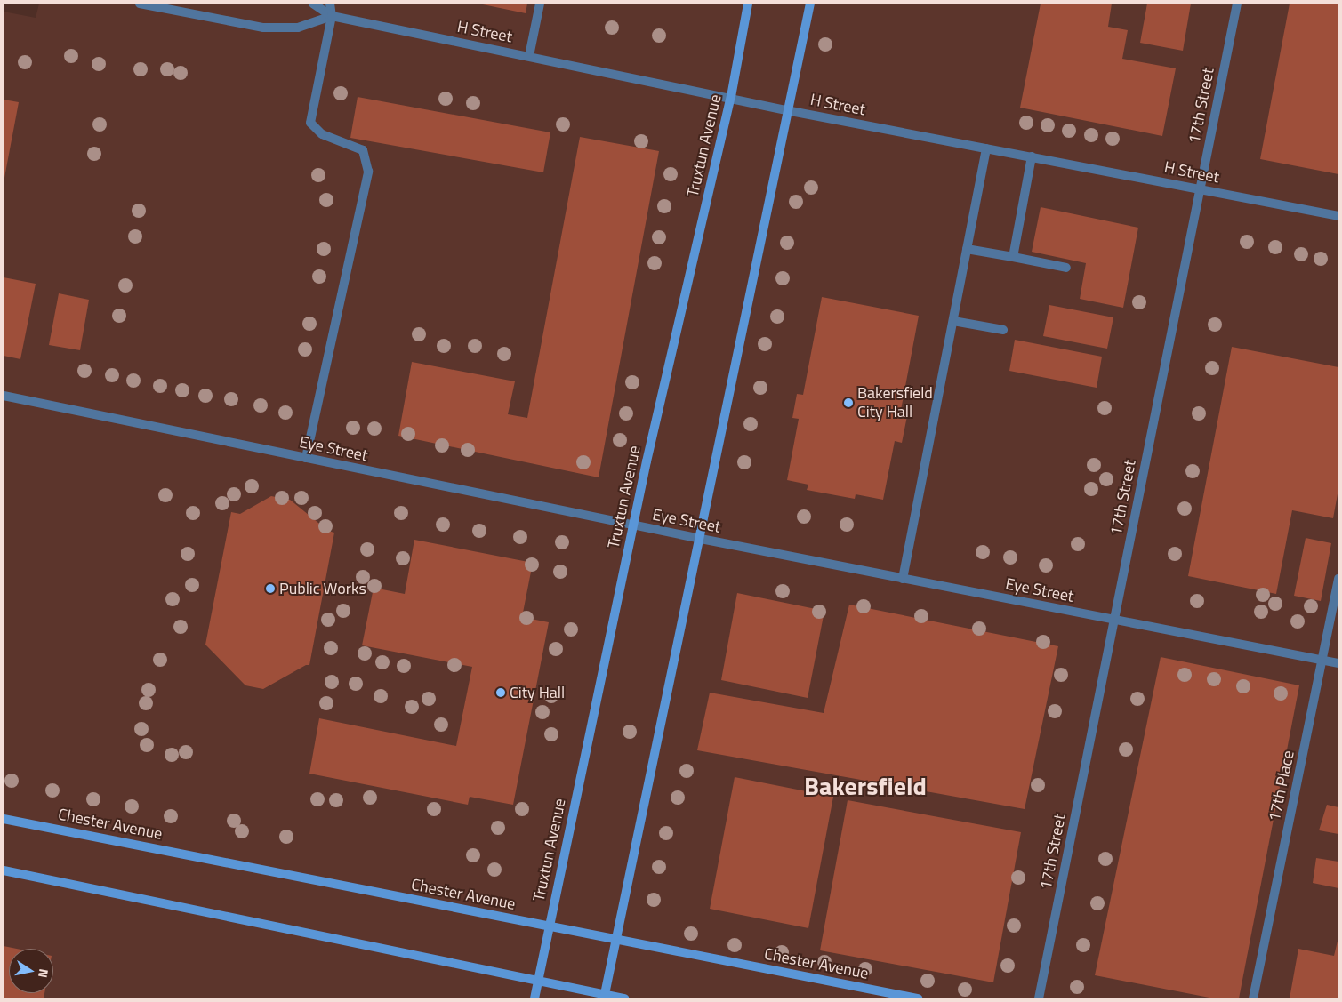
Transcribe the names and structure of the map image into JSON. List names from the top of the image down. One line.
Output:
{"streets":{"main road":["Truxtun Avenue","Chester Avenue"],"street":["H Street","17th Street","Eye Street","17th Place"]},"crossings":[["H Street","17th Street"],["H Street","Truxtun Avenue"],["17th Street","Eye Street"],["Truxtun Avenue","Eye Street"],["Truxtun Avenue","Chester Avenue"],["Eye Street","17th Place"]],"districts":["Bakersfield"],"places":["Bakersfield City Hall","Public Works","City Hall"],"north":"right"}
